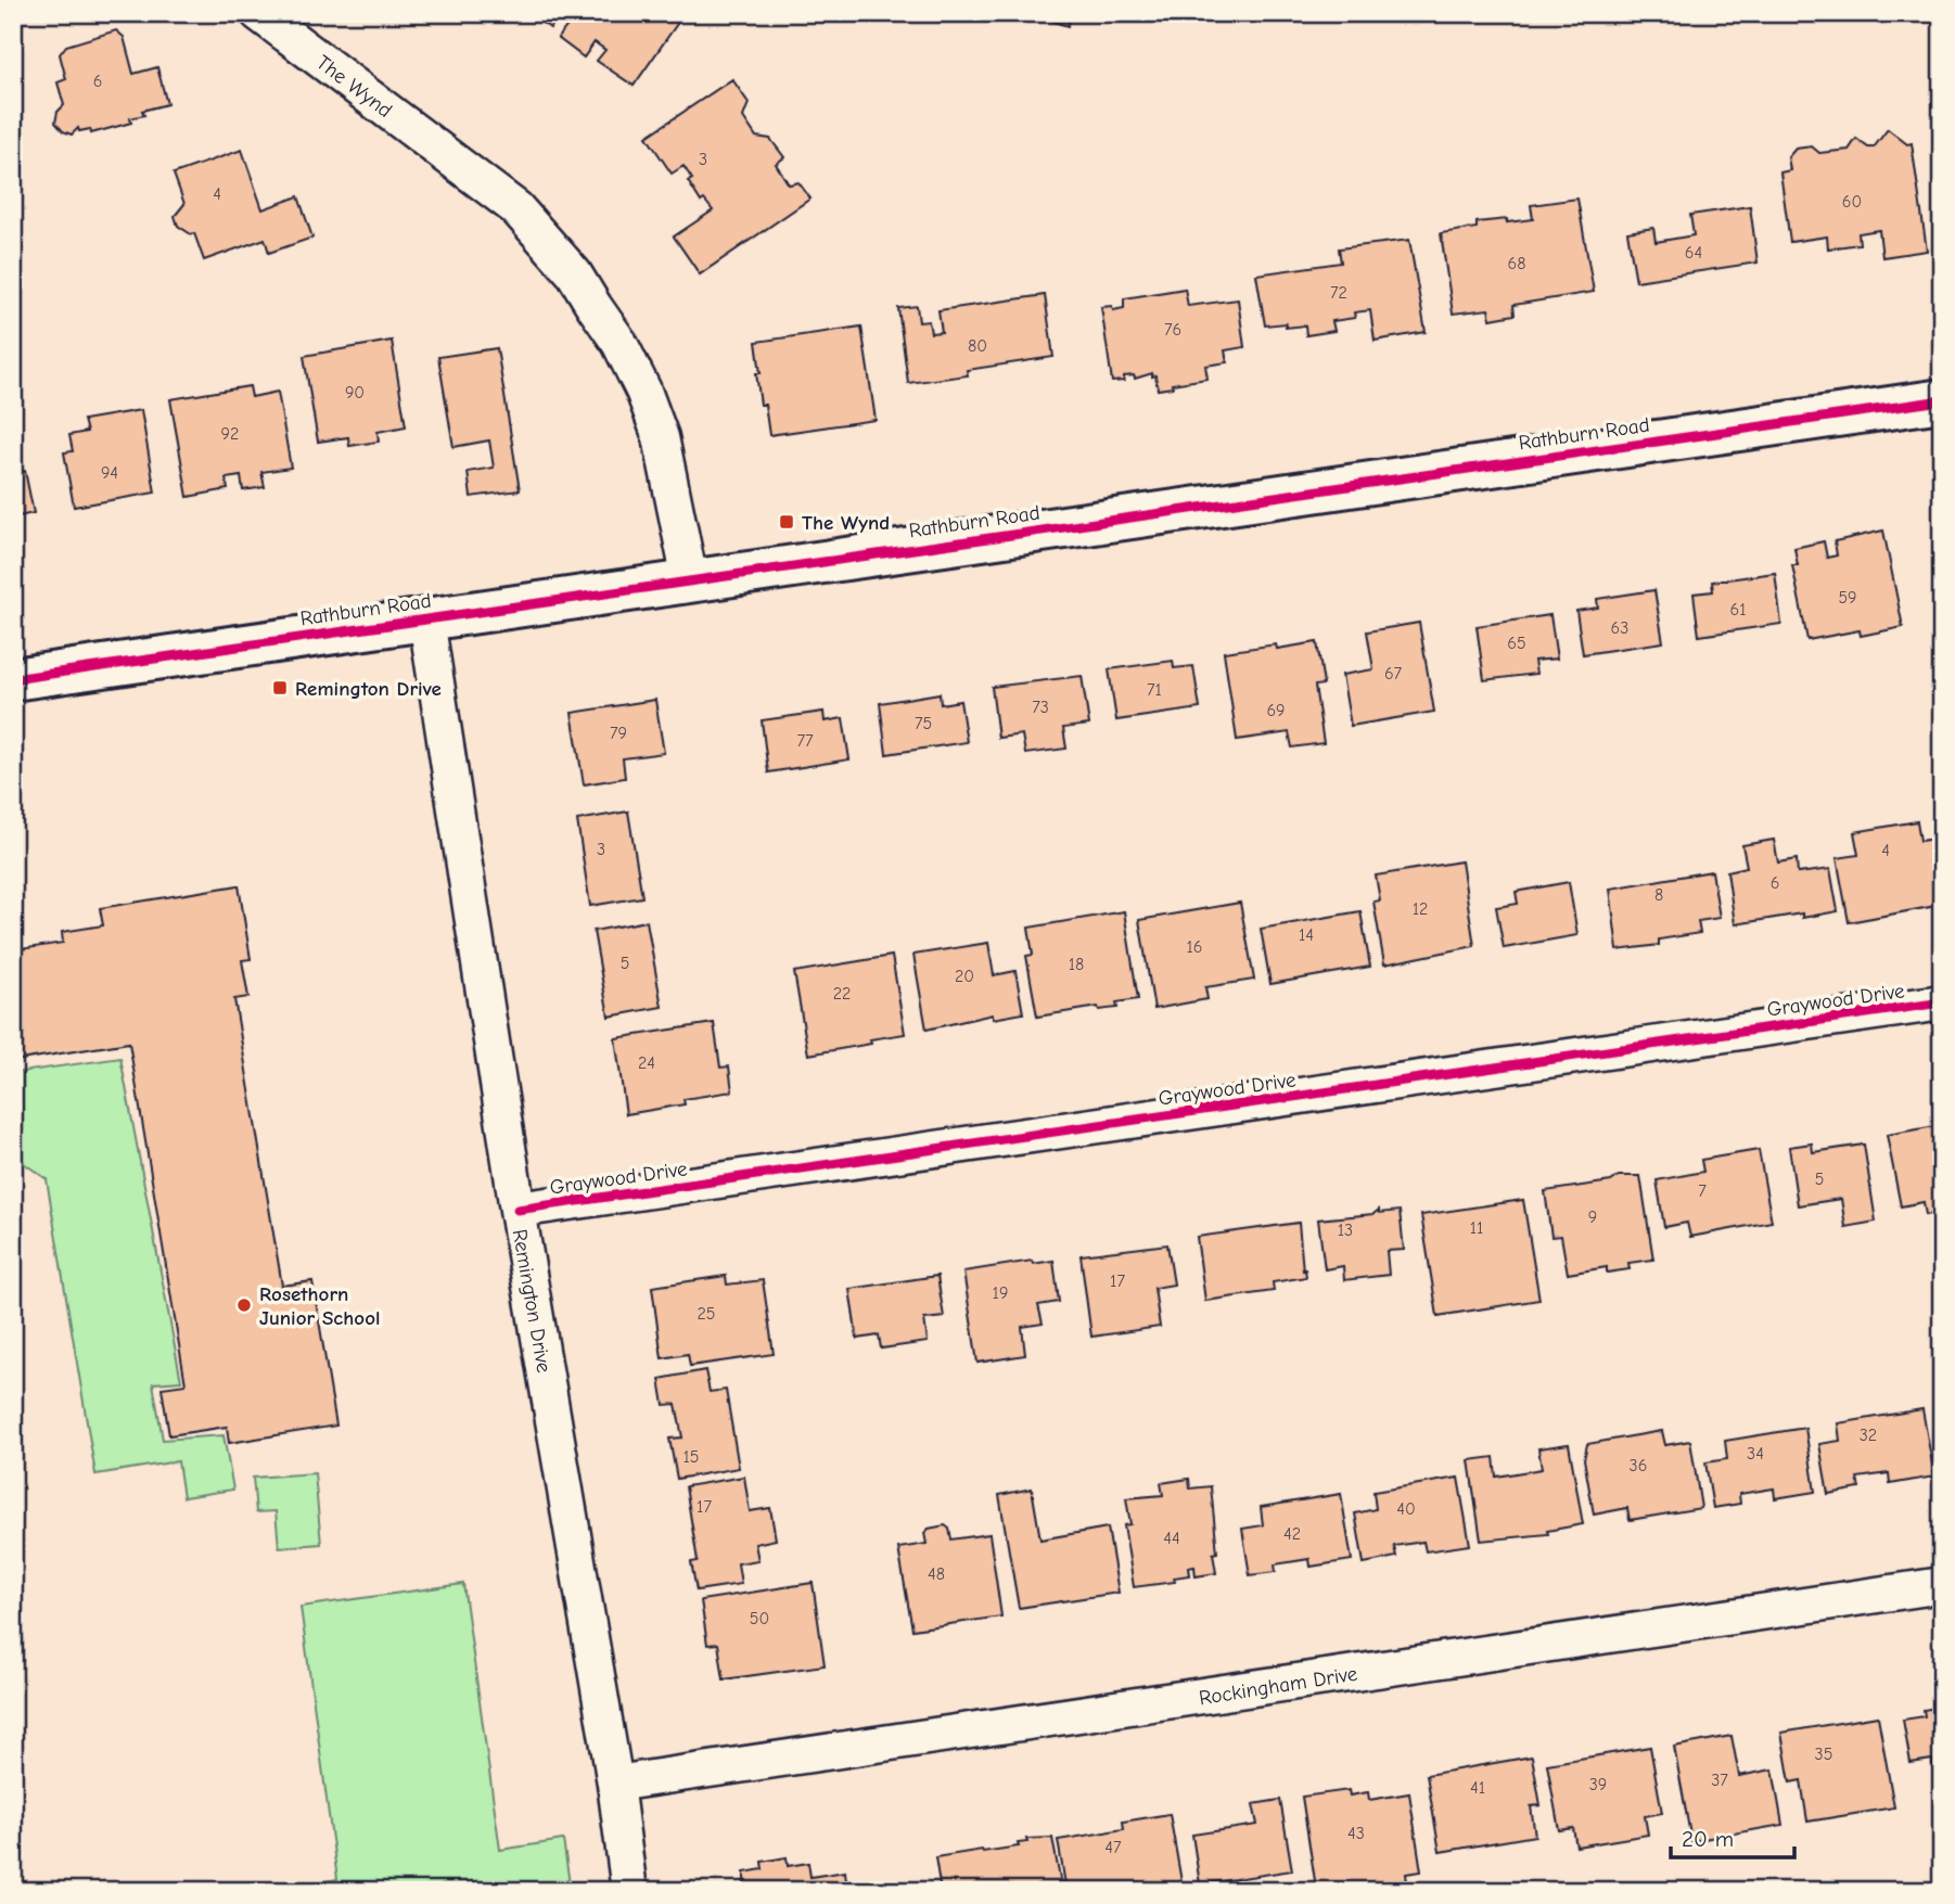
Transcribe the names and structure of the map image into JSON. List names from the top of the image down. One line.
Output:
{"streets":{"street":["The Wynd","Rathburn Road","Graywood Drive","Remington Drive","Rockingham Drive"]},"crossings":[["The Wynd","Rathburn Road"],["Rathburn Road","Remington Drive"],["Graywood Drive","Remington Drive"],["Remington Drive","Rockingham Drive"]],"places":{"transit":["The Wynd","Remington Drive"],"other":["Rosethorn Junior School"]},"house_numbers":["6","3","4","60","64","68","72","76","80","90","92","94","59","61","63","65","67","71","73","69","75","79","77","3","4","6","8","12","14","16","5","18","20","22","24","5","7","9","11","13","17","19","25","32","34","15","36","17","40","42","44","48","50","35","37","39","41","43","47"],"scale_bar":"20 m"}
